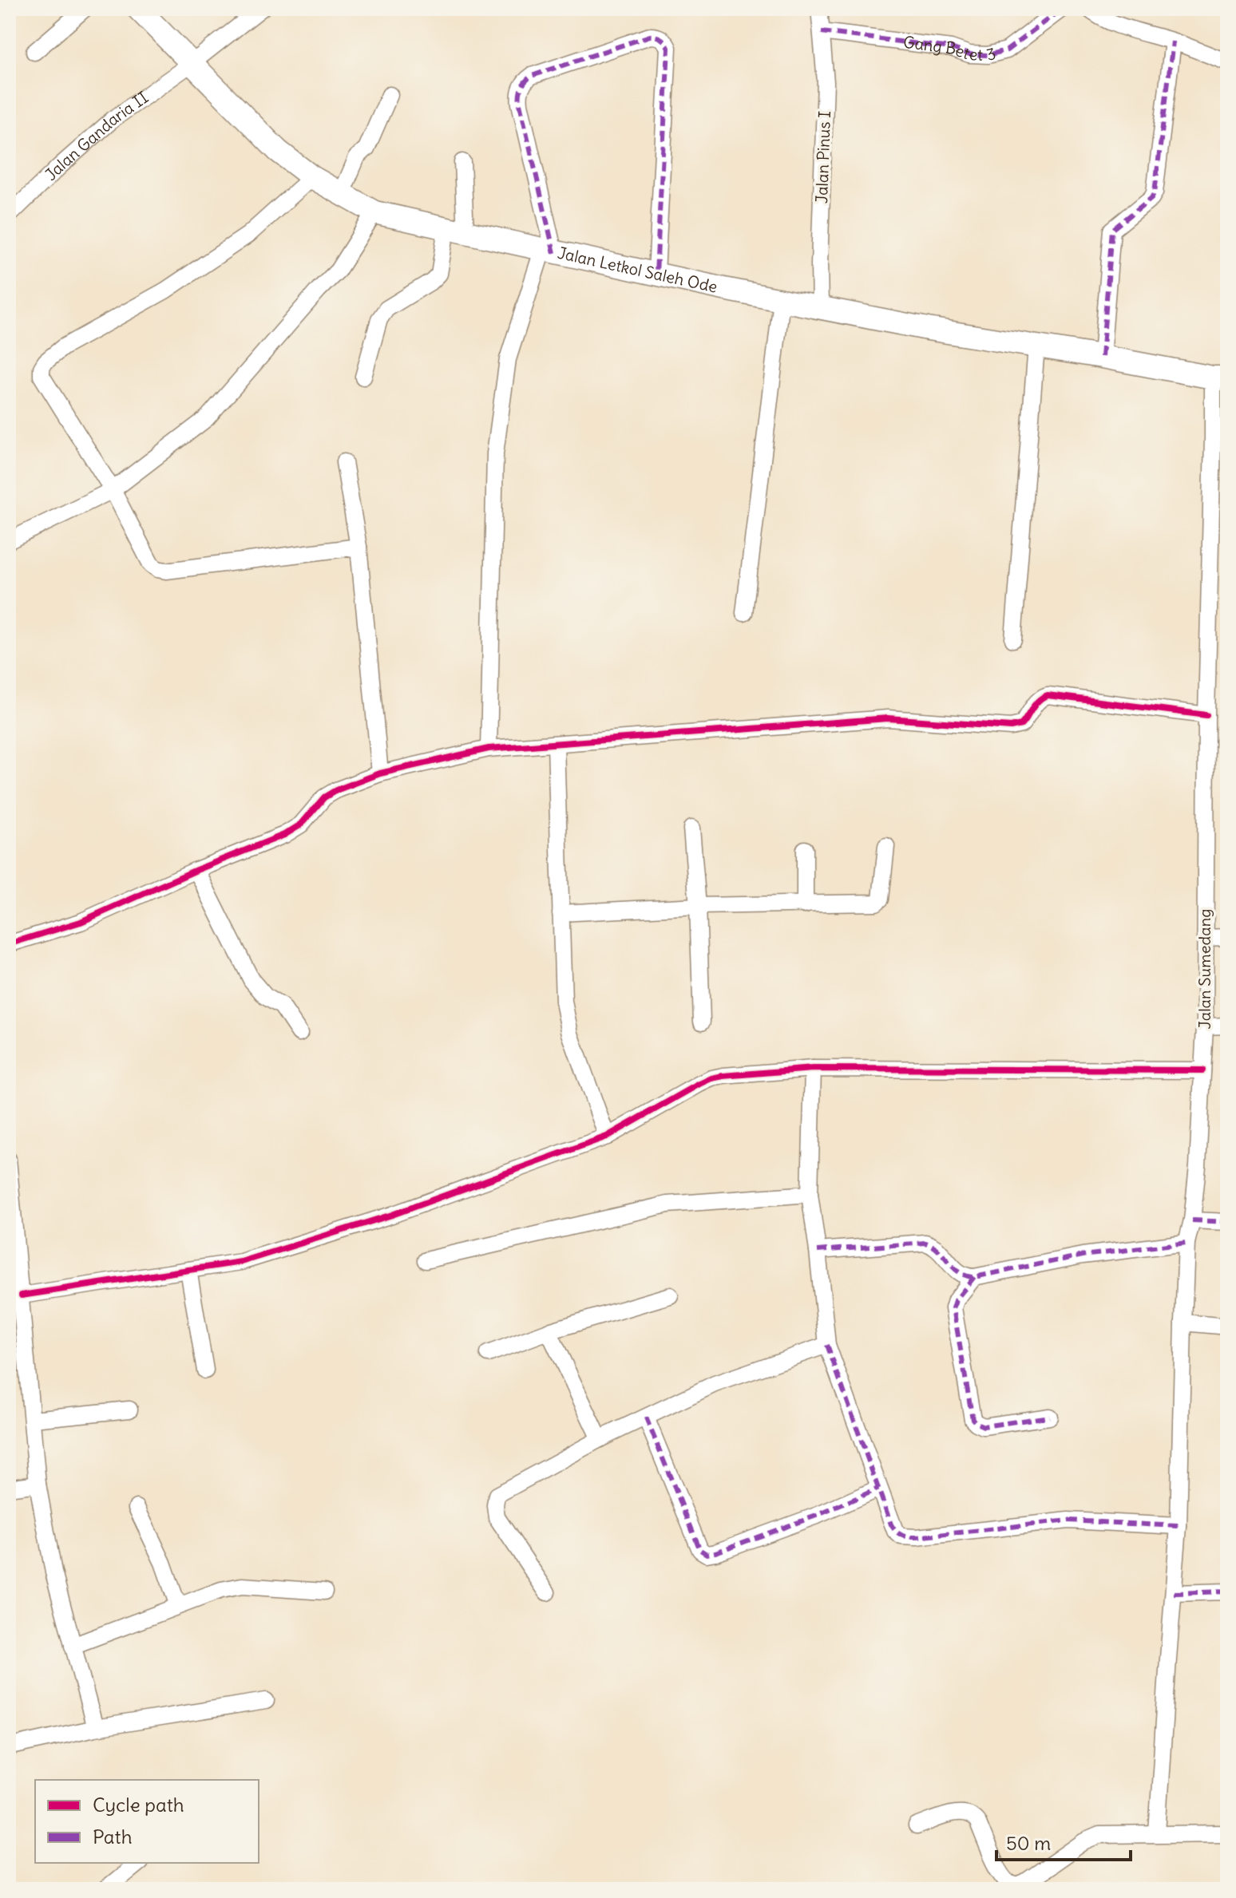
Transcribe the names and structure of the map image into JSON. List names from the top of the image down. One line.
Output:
{"streets":{"street":["Gang Betet 3","Jalan Gandaria II","Jalan Pinus I","Jalan Letkol Saleh Ode","Jalan Sumedang"]},"crossings":[["Gang Betet 3","Jalan Pinus I"],["Jalan Gandaria II","Jalan Letkol Saleh Ode"],["Jalan Pinus I","Jalan Letkol Saleh Ode"],["Jalan Letkol Saleh Ode","Jalan Sumedang"]],"legend":["Cycle path","Path"],"scale_bar":"50 m"}
